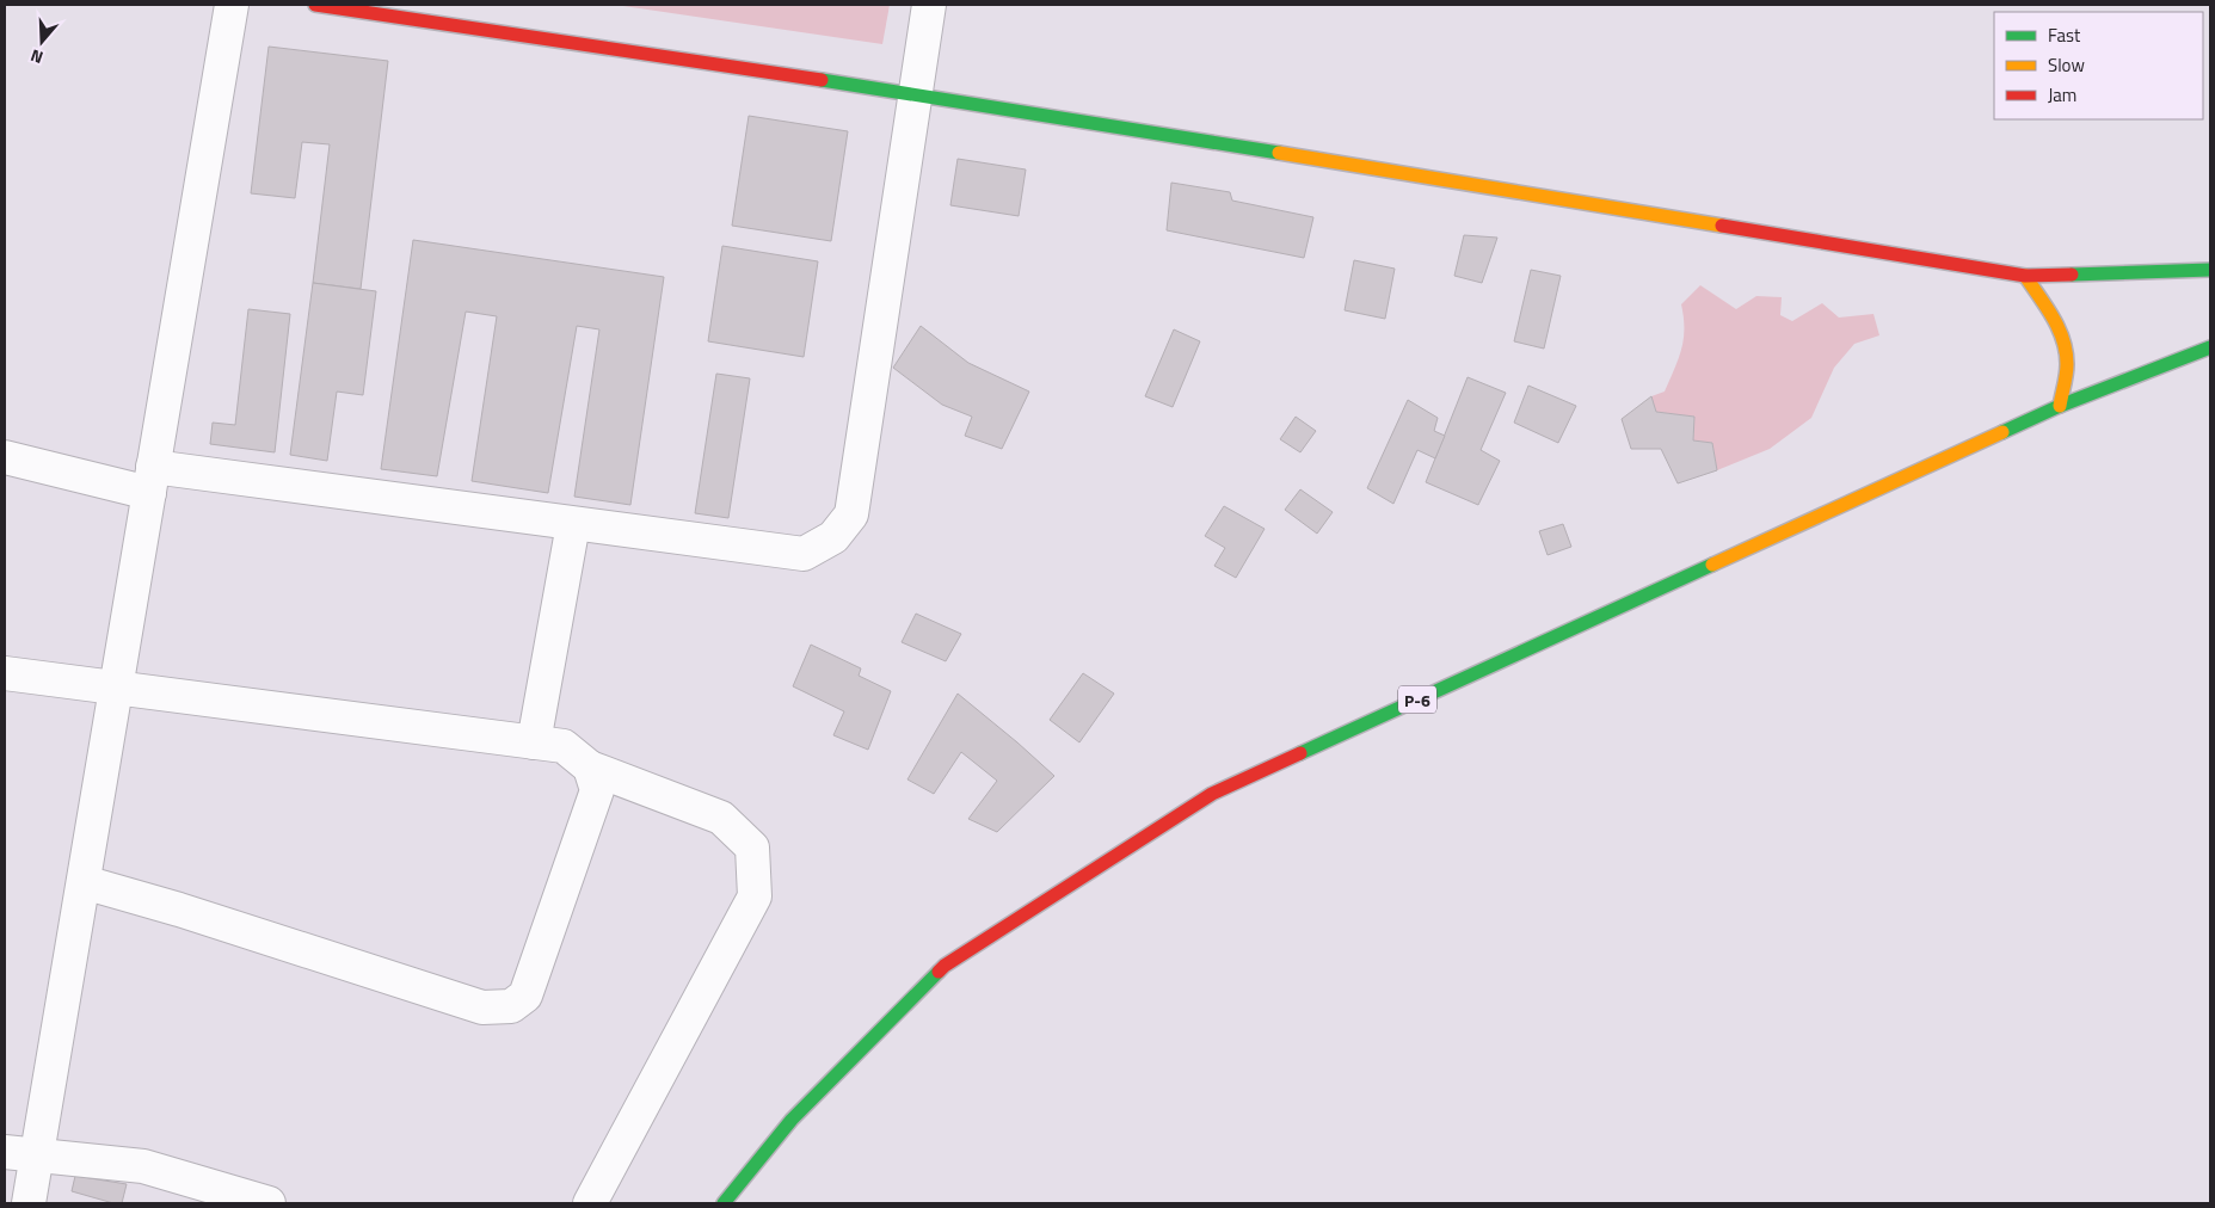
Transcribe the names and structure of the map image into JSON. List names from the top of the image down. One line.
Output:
{"streets":{"main road":["P-6"]},"legend":["Fast","Slow","Jam"],"north":"bottom"}
